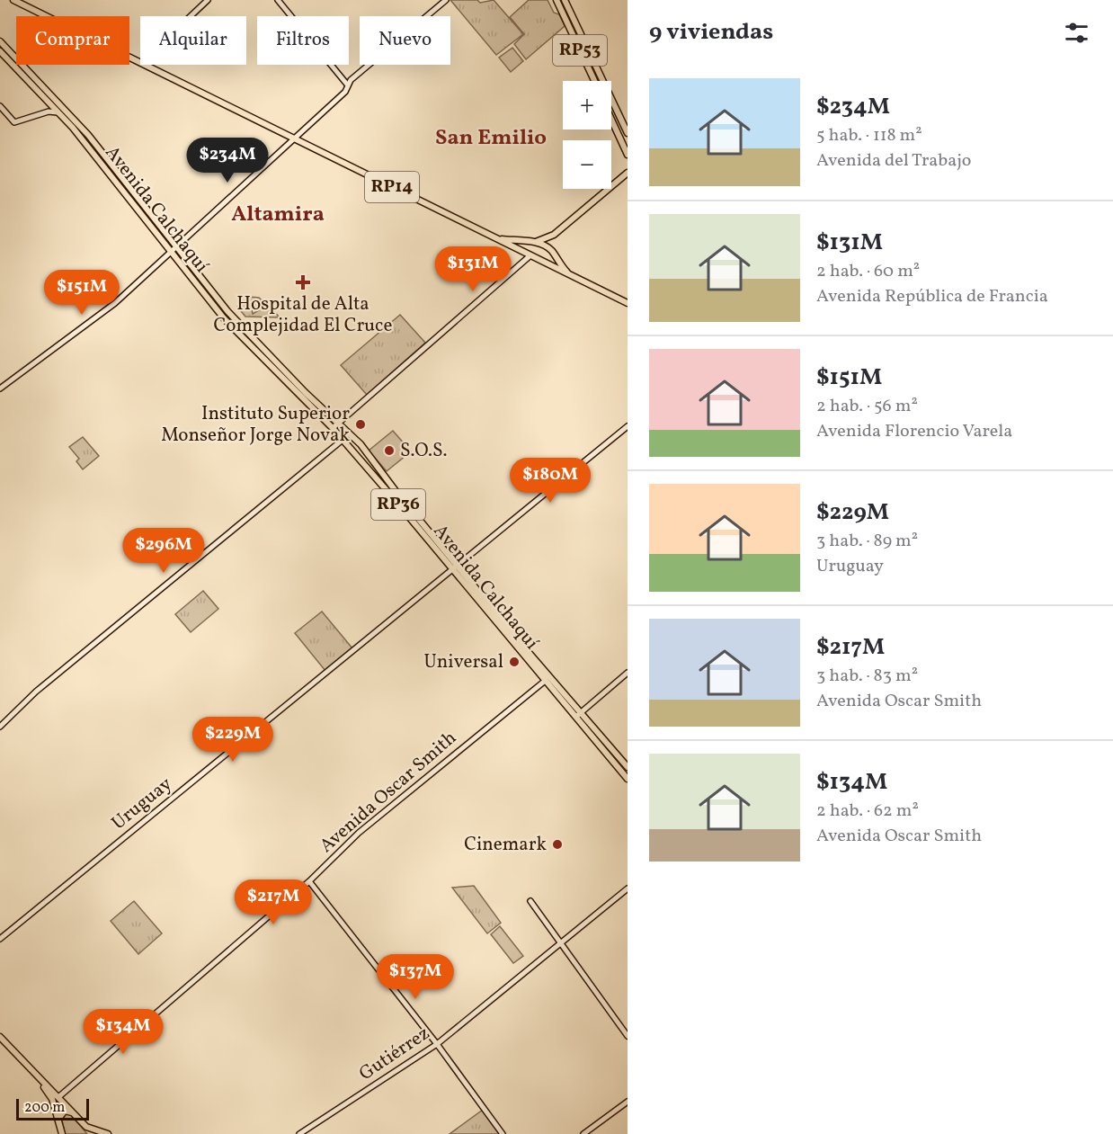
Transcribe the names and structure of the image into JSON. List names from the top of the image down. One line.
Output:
{"streets":{"main road":["RP53","RP14","Avenida Calchaquí","RP36","Avenida Oscar Smith","Uruguay","Gutiérrez"]},"crossings":[["Avenida Calchaquí","Avenida Oscar Smith"],["Avenida Calchaquí","Uruguay"]],"districts":["San Emilio","Altamira"],"places":{"health":["Hospital de Alta Complejidad El Cruce"],"other":["Instituto Superior Monseñor Jorge Novak","S.O.S.","Universal","Cinemark"]},"scale_bar":"200 m","page":{"heading":"9 viviendas","chip":["Comprar","Alquilar","Filtros","Nuevo"],"list":[{"name":"$234M","note":"5 hab. · 118 m² · Avenida del Trabajo"},{"name":"$131M","note":"2 hab. · 60 m² · Avenida República de Francia"},{"name":"$151M","note":"2 hab. · 56 m² · Avenida Florencio Varela"},{"name":"$229M","note":"3 hab. · 89 m² · Uruguay"},{"name":"$217M","note":"3 hab. · 83 m² · Avenida Oscar Smith"},{"name":"$134M","note":"2 hab. · 62 m² · Avenida Oscar Smith"}],"map_buttons":["+","−"],"price":["$234M","$131M","$151M","$180M","$296M","$229M","$217M","$137M","$134M"],"scale":"200 m"}}
